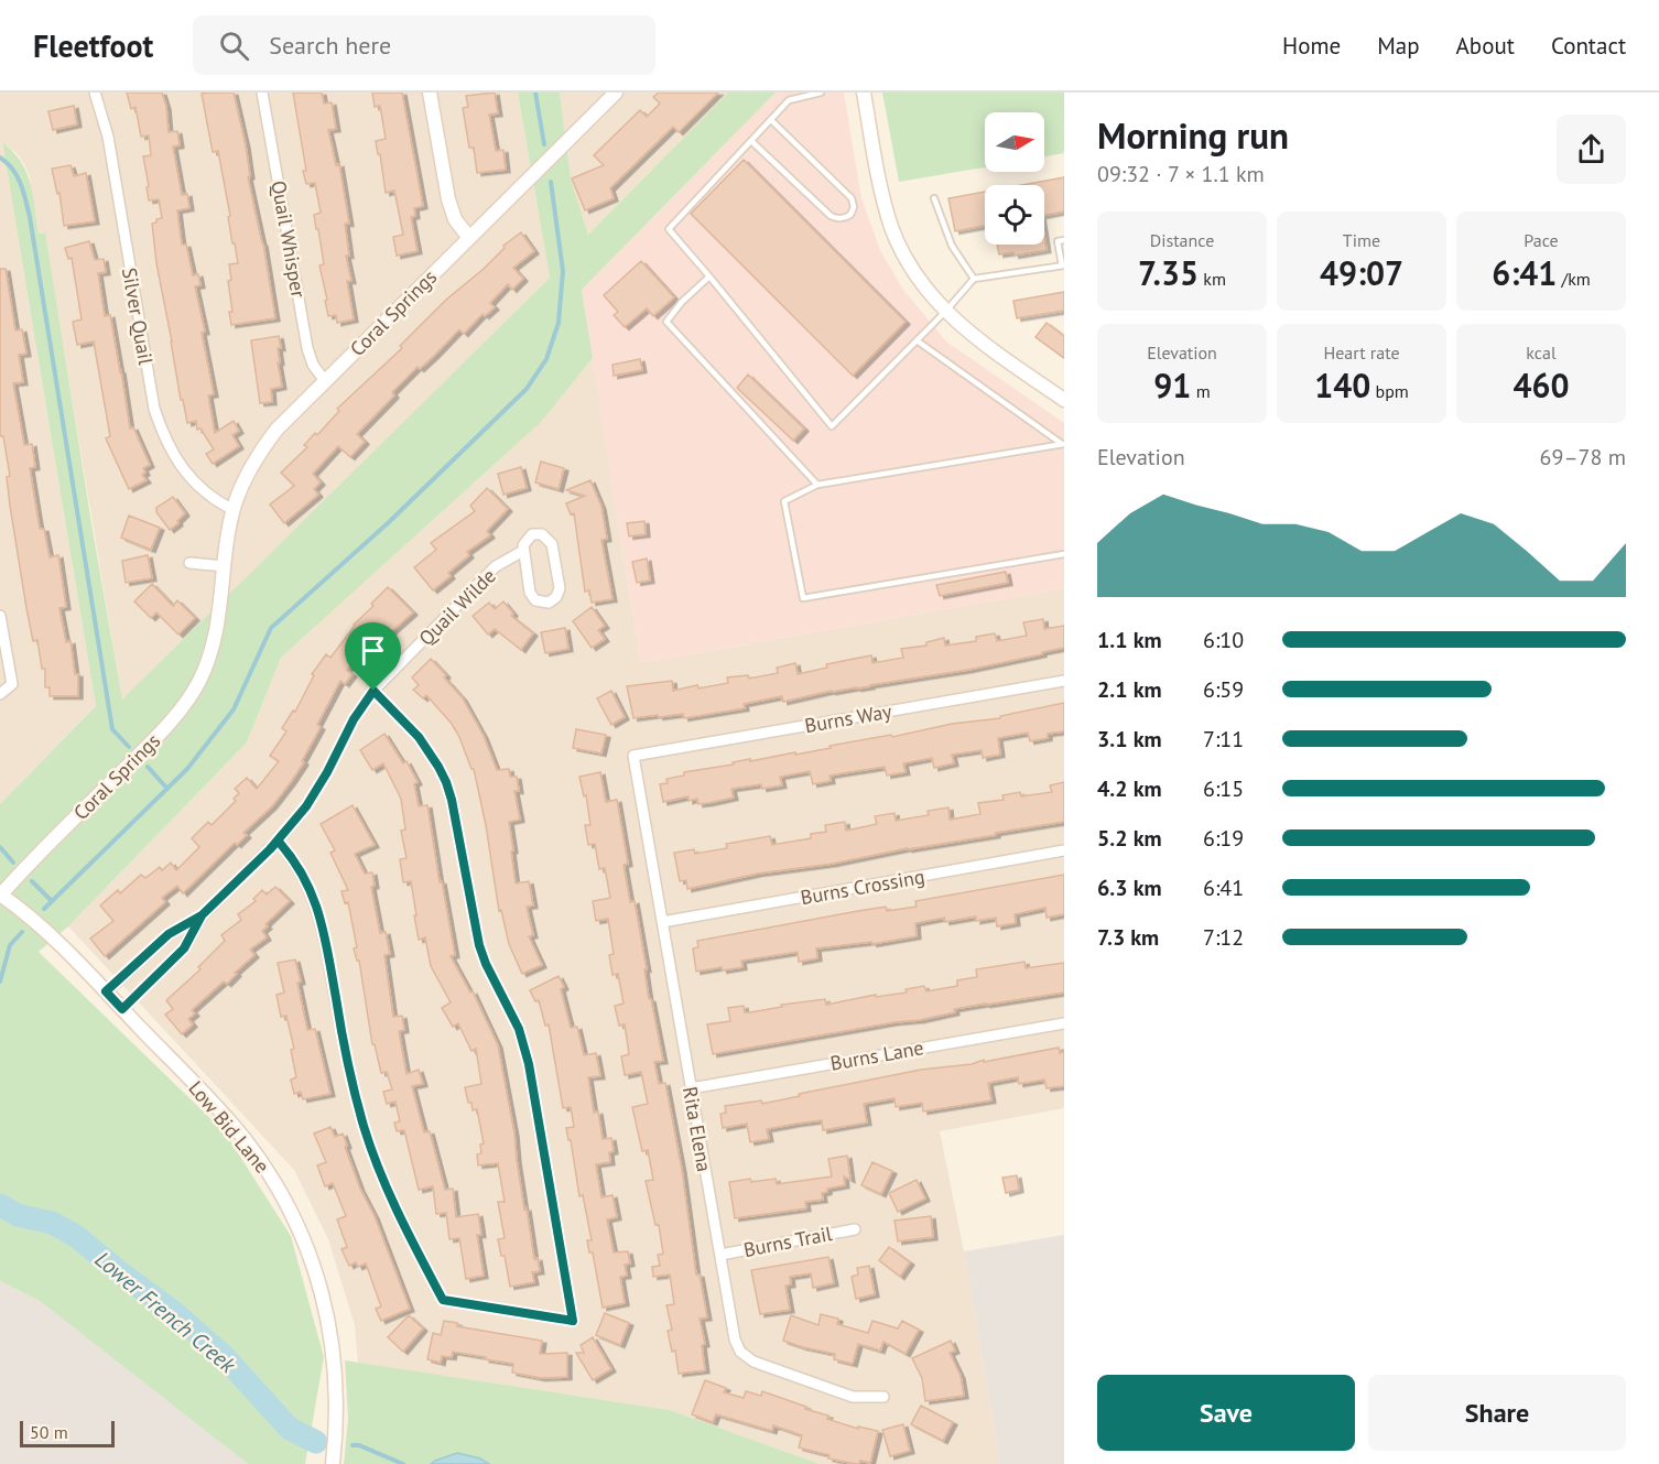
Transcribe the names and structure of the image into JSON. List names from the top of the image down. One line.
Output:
{"streets":{"street":["Quail Whisper","Coral Springs","Silver Quail","Quail Wilde","Burns Way","Burns Crossing","Burns Lane","Low Bid Lane","Rita Elena","Burns Trail"]},"crossings":[["Quail Whisper","Coral Springs"],["Coral Springs","Silver Quail"],["Coral Springs","Low Bid Lane"],["Quail Wilde","Low Bid Lane"],["Burns Way","Rita Elena"],["Burns Crossing","Rita Elena"],["Burns Lane","Rita Elena"],["Rita Elena","Burns Trail"]],"water":["Lower French Creek"],"scale_bar":"50 m","north":"right","page":{"header":"Fleetfoot","search":"Search here","nav":["Home","Map","About","Contact"],"heading":["Morning run","09:32 · 7 × 1.1 km"],"stats":[["Distance","7.35 km"],["Time","49:07"],["Pace","6:41 /km"],["Elevation","91 m"],["Heart rate","140 bpm"],["kcal","460"]],"chart":["Elevation","69–78 m"],"list":[{"name":"1.1 km","note":"6:10"},{"name":"2.1 km","note":"6:59"},{"name":"3.1 km","note":"7:11"},{"name":"4.2 km","note":"6:15"},{"name":"5.2 km","note":"6:19"},{"name":"6.3 km","note":"6:41"},{"name":"7.3 km","note":"7:12"}],"buttons":["Save","Share"],"scale":"50 m"}}
